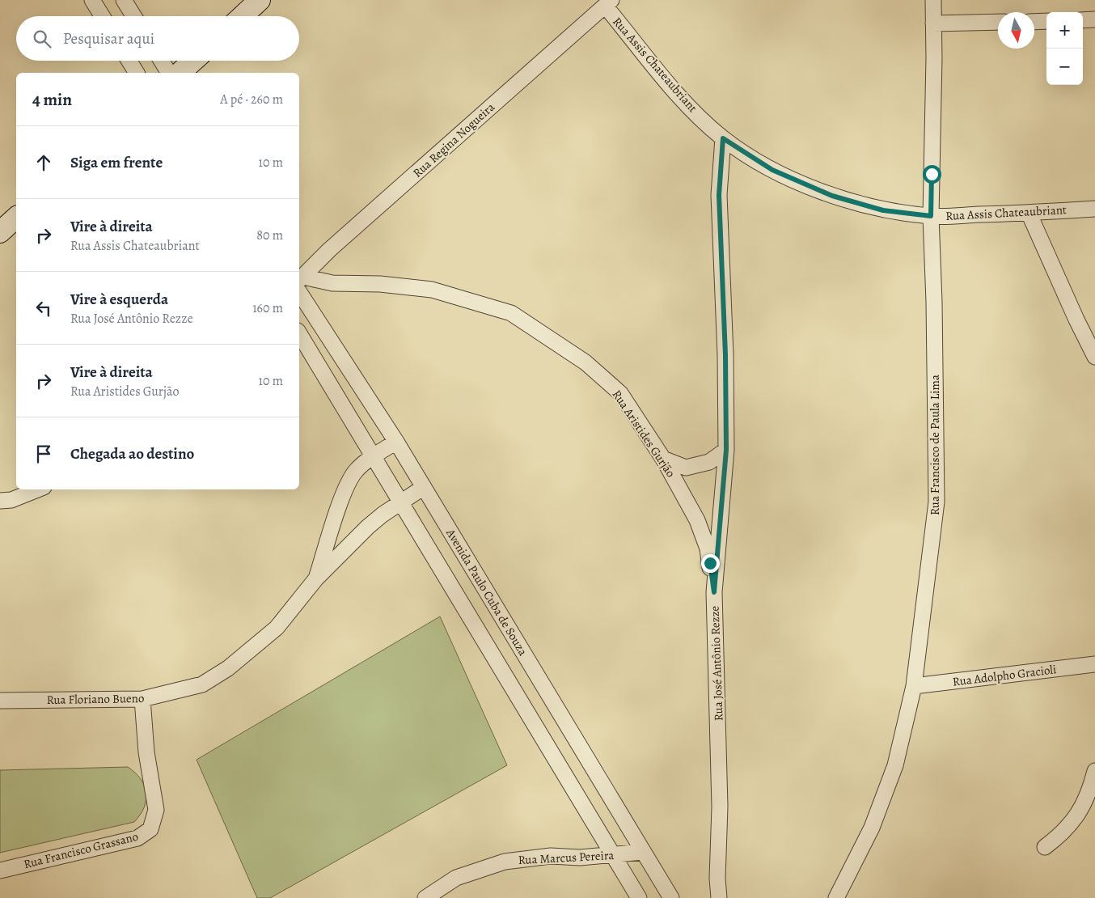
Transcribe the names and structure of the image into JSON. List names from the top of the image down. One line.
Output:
{"streets":{"street":["Rua Assis Chateaubriant","Rua Regina Nogueira","Rua Aristides Gurjão","Rua Francisco de Paula Lima","Avenida Paulo Cuba de Souza","Rua José Antônio Rezze","Rua Adolpho Gracioli","Rua Floriano Bueno","Rua Francisco Grassano","Rua Marcus Pereira"]},"crossings":[["Rua Assis Chateaubriant","Rua Regina Nogueira"],["Rua Assis Chateaubriant","Rua Francisco de Paula Lima"],["Rua Assis Chateaubriant","Rua José Antônio Rezze"],["Rua Regina Nogueira","Rua Aristides Gurjão"],["Rua Regina Nogueira","Avenida Paulo Cuba de Souza"],["Rua Aristides Gurjão","Avenida Paulo Cuba de Souza"],["Rua Aristides Gurjão","Rua José Antônio Rezze"],["Rua Francisco de Paula Lima","Rua Adolpho Gracioli"],["Avenida Paulo Cuba de Souza","Rua Floriano Bueno"],["Avenida Paulo Cuba de Souza","Rua Marcus Pereira"],["Rua Floriano Bueno","Rua Francisco Grassano"]],"north":"bottom","page":{"map_buttons":["+","−"],"search":"Pesquisar aqui","heading":["4 min","A pé · 260 m"],"list":[["Siga em frente","10 m"],["Vire à direita","Rua Assis Chateaubriant","80 m"],["Vire à esquerda","Rua José Antônio Rezze","160 m"],["Vire à direita","Rua Aristides Gurjão","10 m"],"Chegada ao destino"]}}
